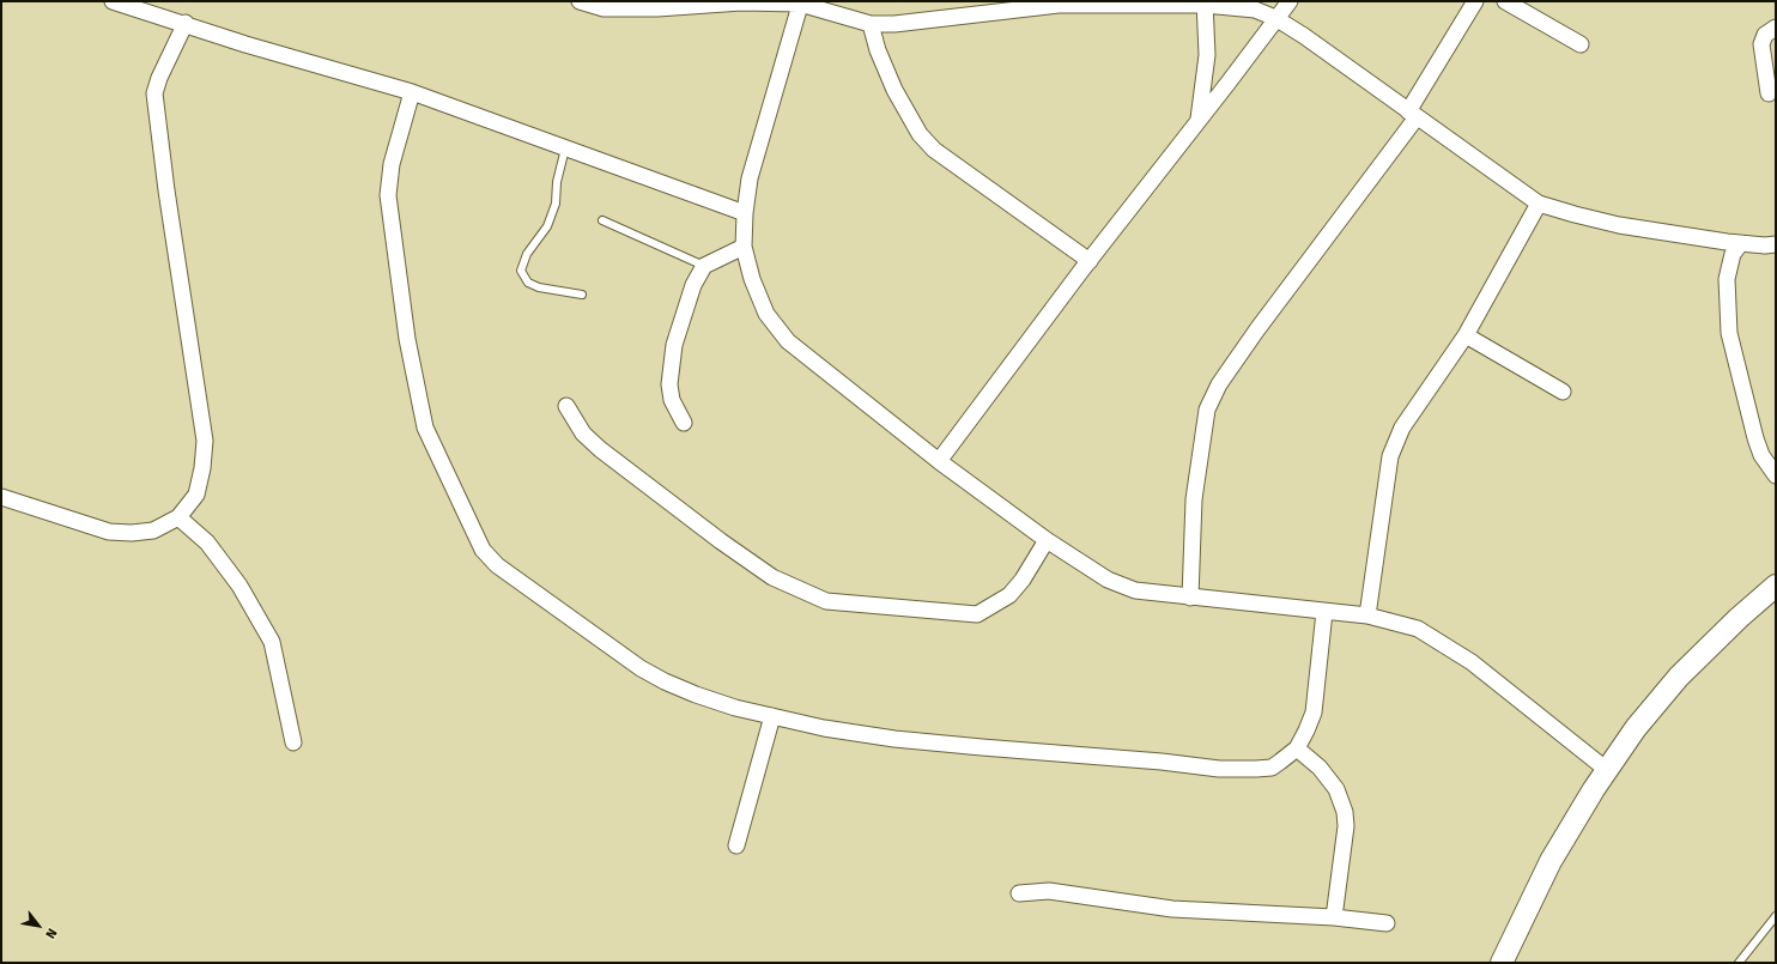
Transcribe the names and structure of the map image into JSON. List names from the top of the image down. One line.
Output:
{"north":"bottom right"}
